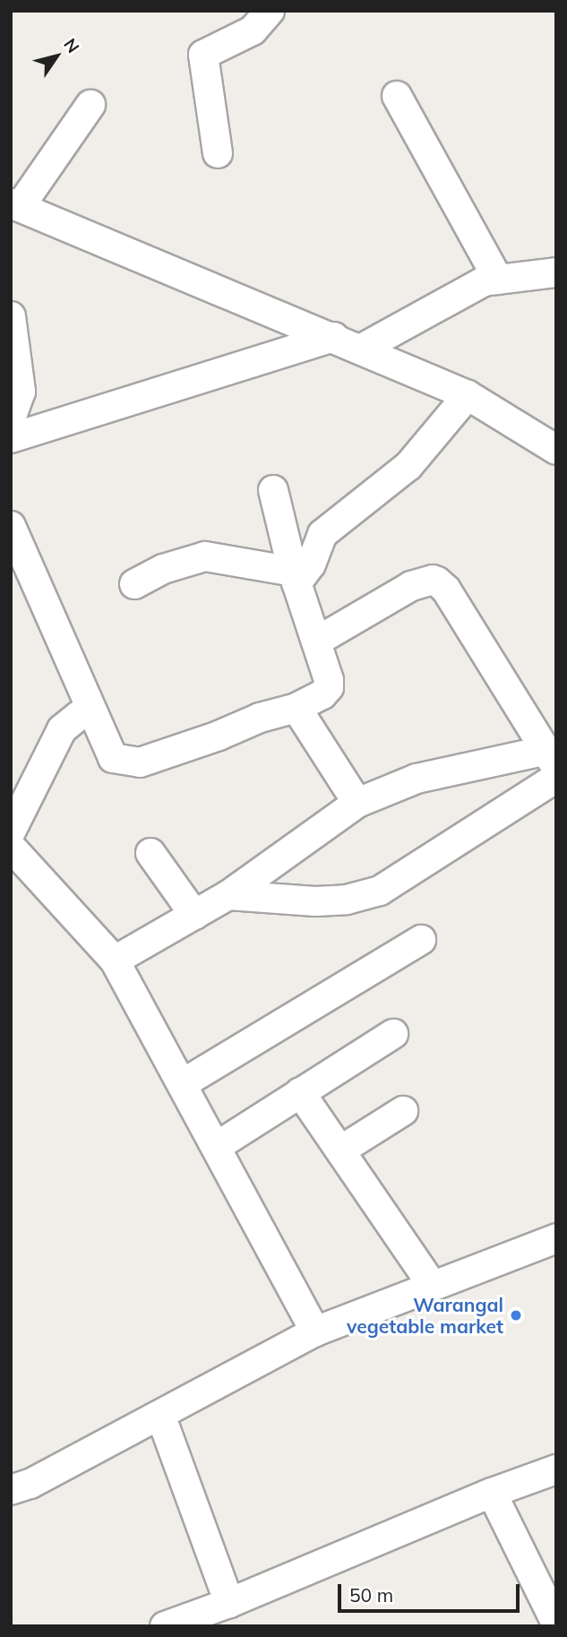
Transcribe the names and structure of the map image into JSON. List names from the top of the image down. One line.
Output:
{"places":["Warangal vegetable market"],"scale_bar":"50 m","north":"top right"}
